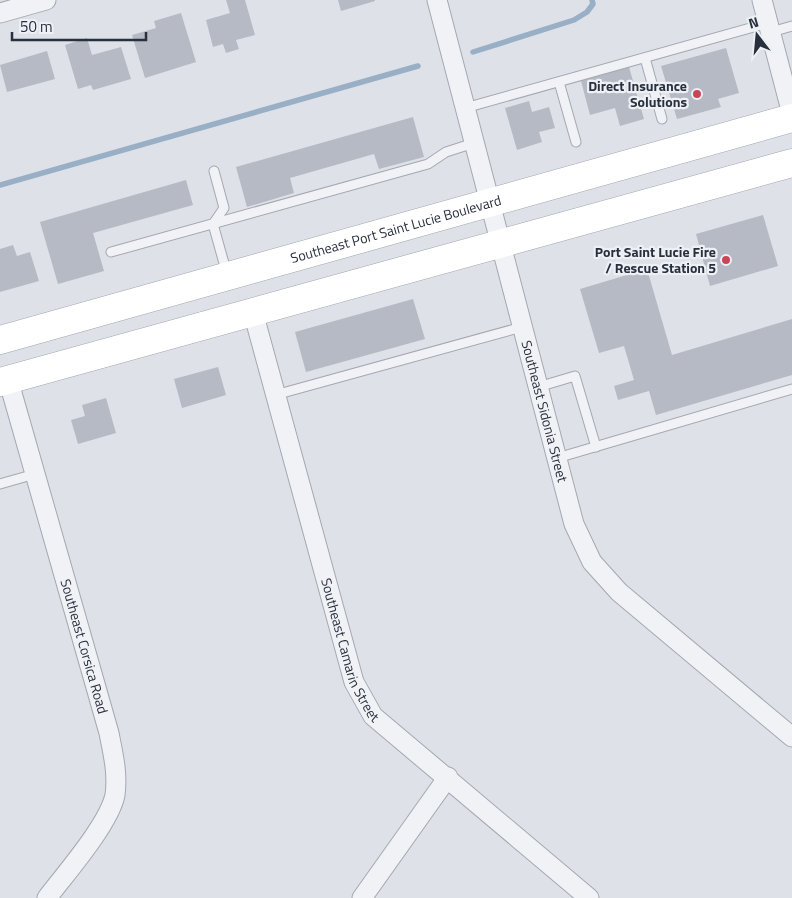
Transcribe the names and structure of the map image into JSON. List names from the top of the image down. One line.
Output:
{"streets":{"main road":["Southeast Port Saint Lucie Boulevard"],"street":["Southeast Sidonia Street","Southeast Corsica Road","Southeast Camarin Street"]},"crossings":[["Southeast Port Saint Lucie Boulevard","Southeast Sidonia Street"]],"places":["Direct Insurance Solutions","Port Saint Lucie Fire / Rescue Station 5"],"scale_bar":"50 m","north":"top"}
